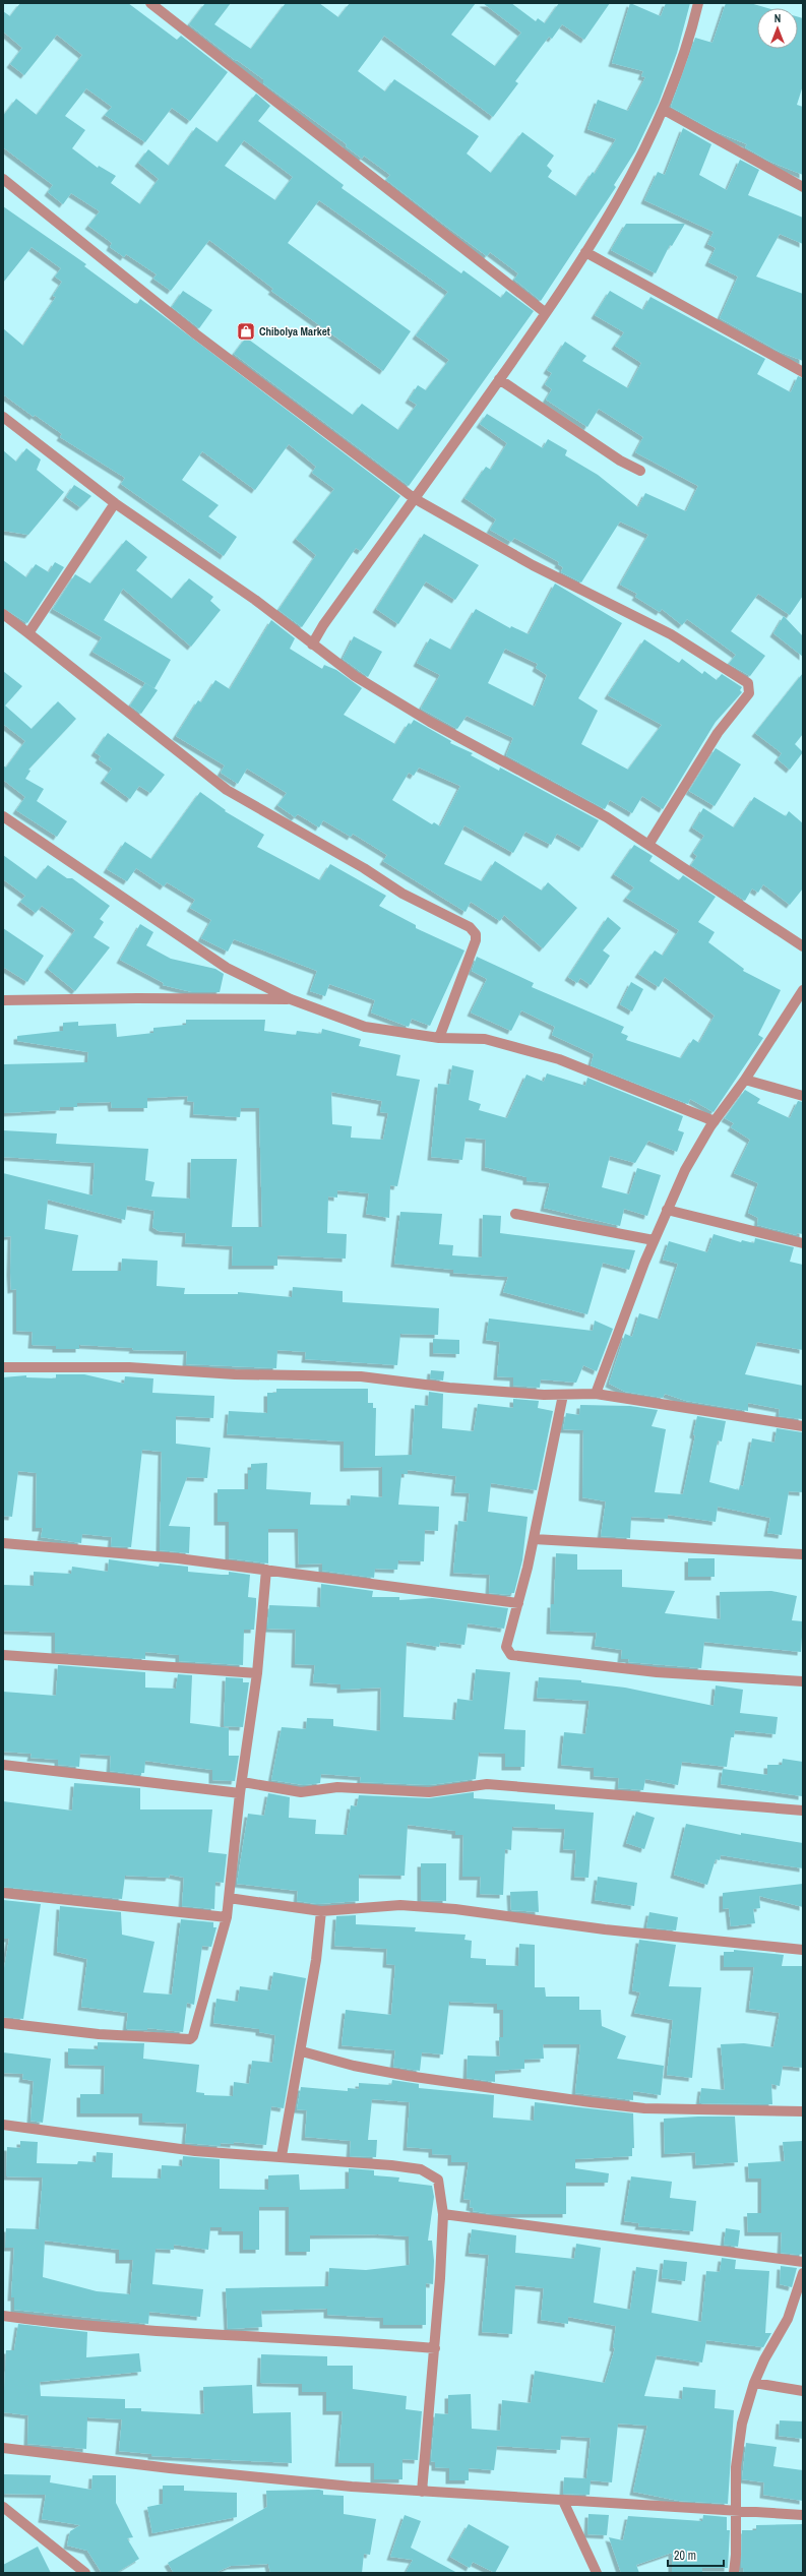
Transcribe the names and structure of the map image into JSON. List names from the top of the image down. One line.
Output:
{"places":{"shop":["Chibolya Market"]},"scale_bar":"20 m","north":"top"}
